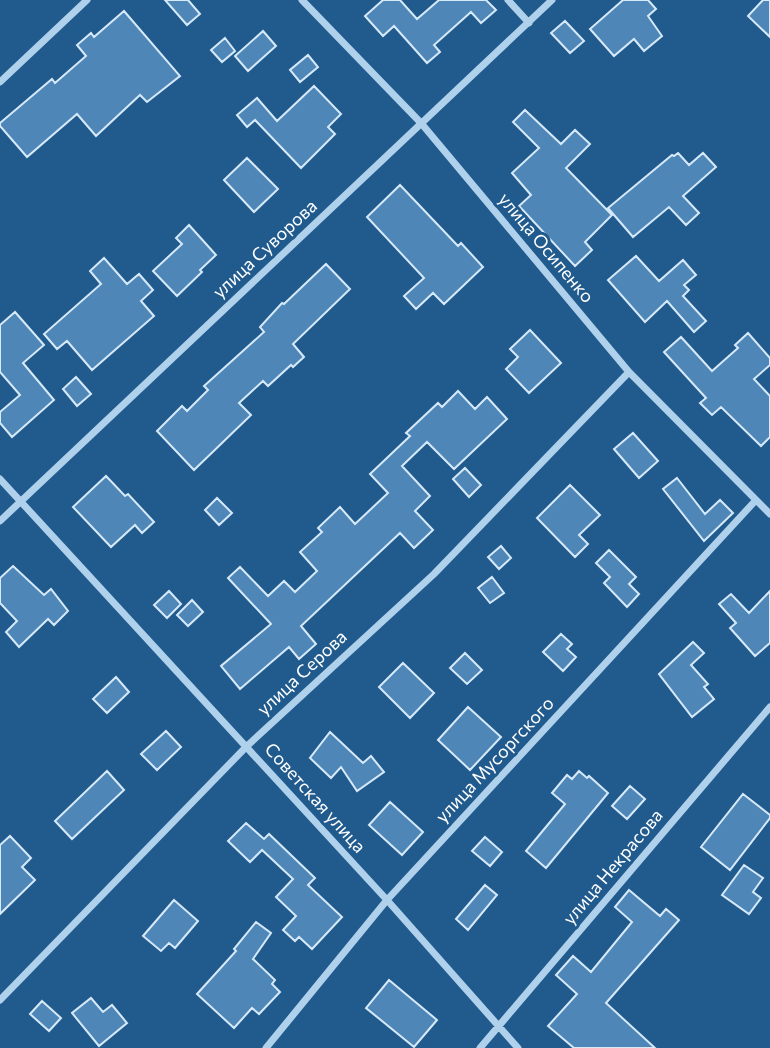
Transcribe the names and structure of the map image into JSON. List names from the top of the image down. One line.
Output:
{"streets":{"street":["улица Осипенко","улица Суворова","улица Серова","улица Мусоргского","Советская улица","улица Некрасова"]},"crossings":[["улица Осипенко","улица Суворова"],["улица Осипенко","улица Серова"],["улица Осипенко","улица Мусоргского"],["улица Суворова","Советская улица"],["улица Серова","Советская улица"],["улица Мусоргского","Советская улица"],["Советская улица","улица Некрасова"]]}
